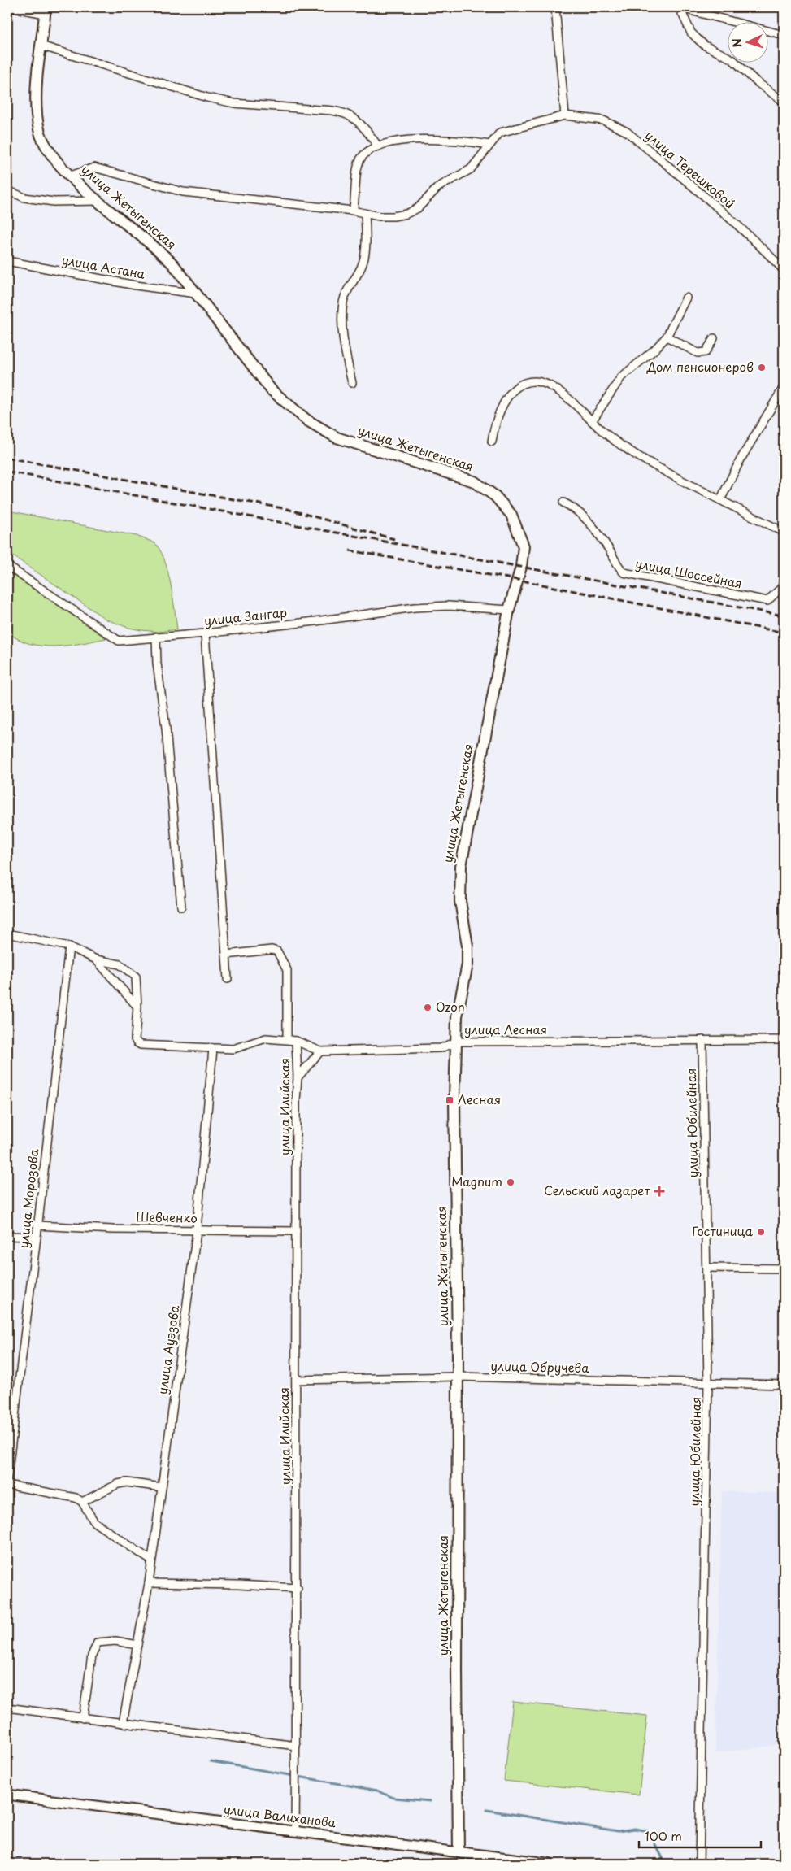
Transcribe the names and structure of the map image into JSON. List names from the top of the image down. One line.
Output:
{"streets":{"main road":["улица Жетыгенская","улица Валиханова"],"street":["улица Терешковой","улица Астана","улица Шоссейная","улица Зангар","улица Лесная","улица Илийская","улица Юбилейная","улица Морозова","Шевченко","улица Ауэзова","улица Обручева"]},"crossings":[["улица Жетыгенская","улица Астана"],["улица Жетыгенская","улица Зангар"],["улица Жетыгенская","улица Лесная"],["улица Жетыгенская","улица Обручева"],["улица Жетыгенская","улица Валиханова"],["улица Лесная","улица Илийская"],["улица Лесная","улица Юбилейная"],["улица Лесная","улица Ауэзова"],["улица Илийская","Шевченко"],["улица Илийская","улица Обручева"],["улица Илийская","улица Валиханова"],["улица Юбилейная","улица Обручева"],["улица Морозова","Шевченко"],["Шевченко","улица Ауэзова"]],"places":{"other":["Дом пенсионеров","Ozon","Magnum","Гостиница"],"transit":["Лесная"],"health":["Сельский лазарет"]},"scale_bar":"100 m","north":"left"}
